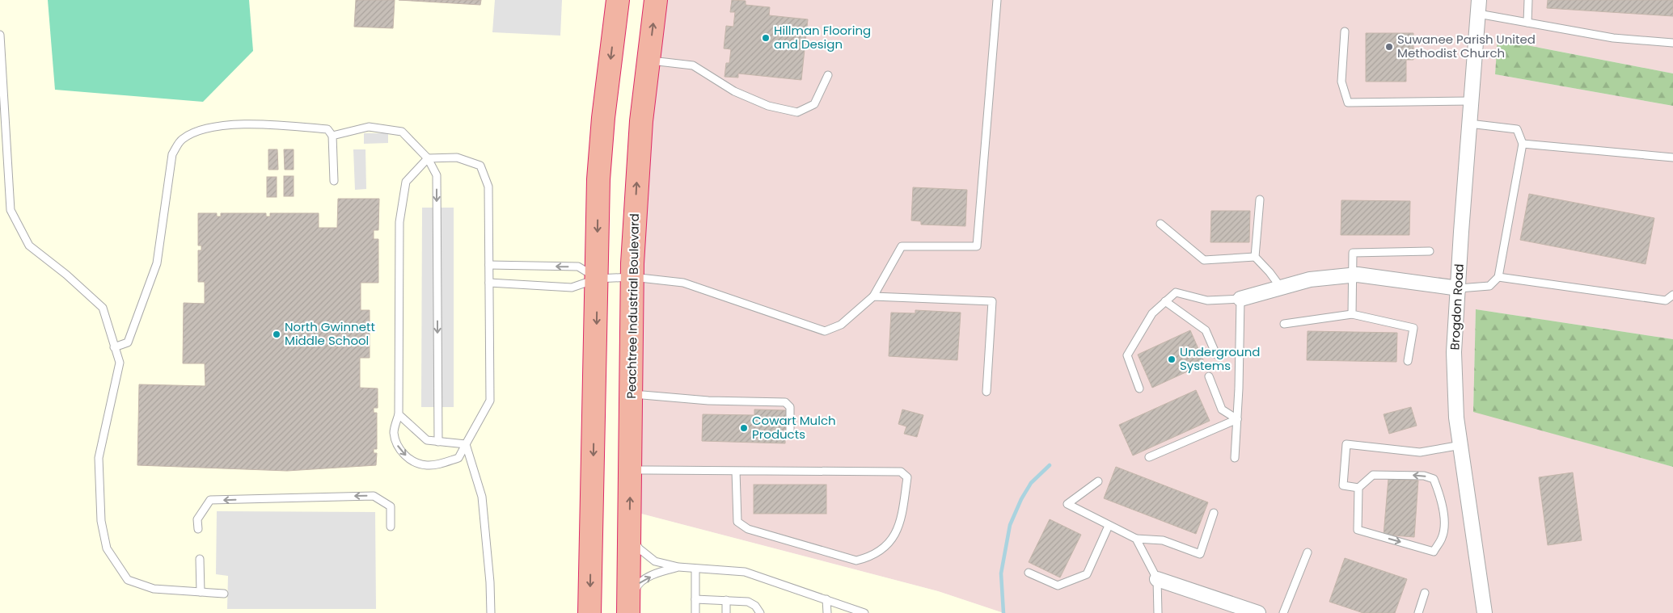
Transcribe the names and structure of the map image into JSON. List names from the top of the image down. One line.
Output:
{"streets":{"highway":["Peachtree Industrial Boulevard"],"street":["Brogdon Road"]},"places":["Hillman Flooring and Design","Suwanee Parish United Methodist Church","North Gwinnett Middle School","Underground Systems","Cowart Mulch Products"]}
